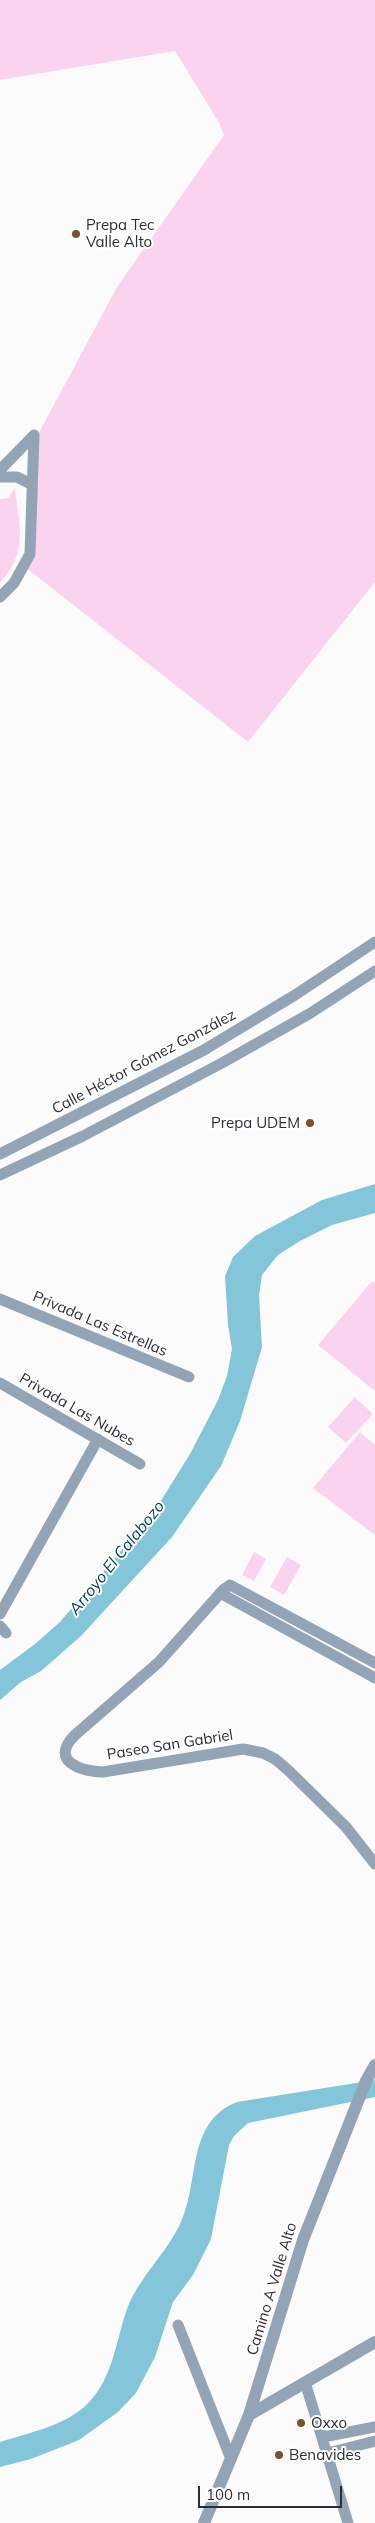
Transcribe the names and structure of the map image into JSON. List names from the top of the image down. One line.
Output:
{"streets":{"street":["Calle Héctor Gómez González","Privada Las Estrellas","Privada Las Nubes","Paseo San Gabriel","Camino A Valle Alto"]},"water":["Arroyo El Calabozo"],"places":["Prepa Tec Valle Alto","Prepa UDEM","Oxxo","Benavides"],"scale_bar":"100 m"}
